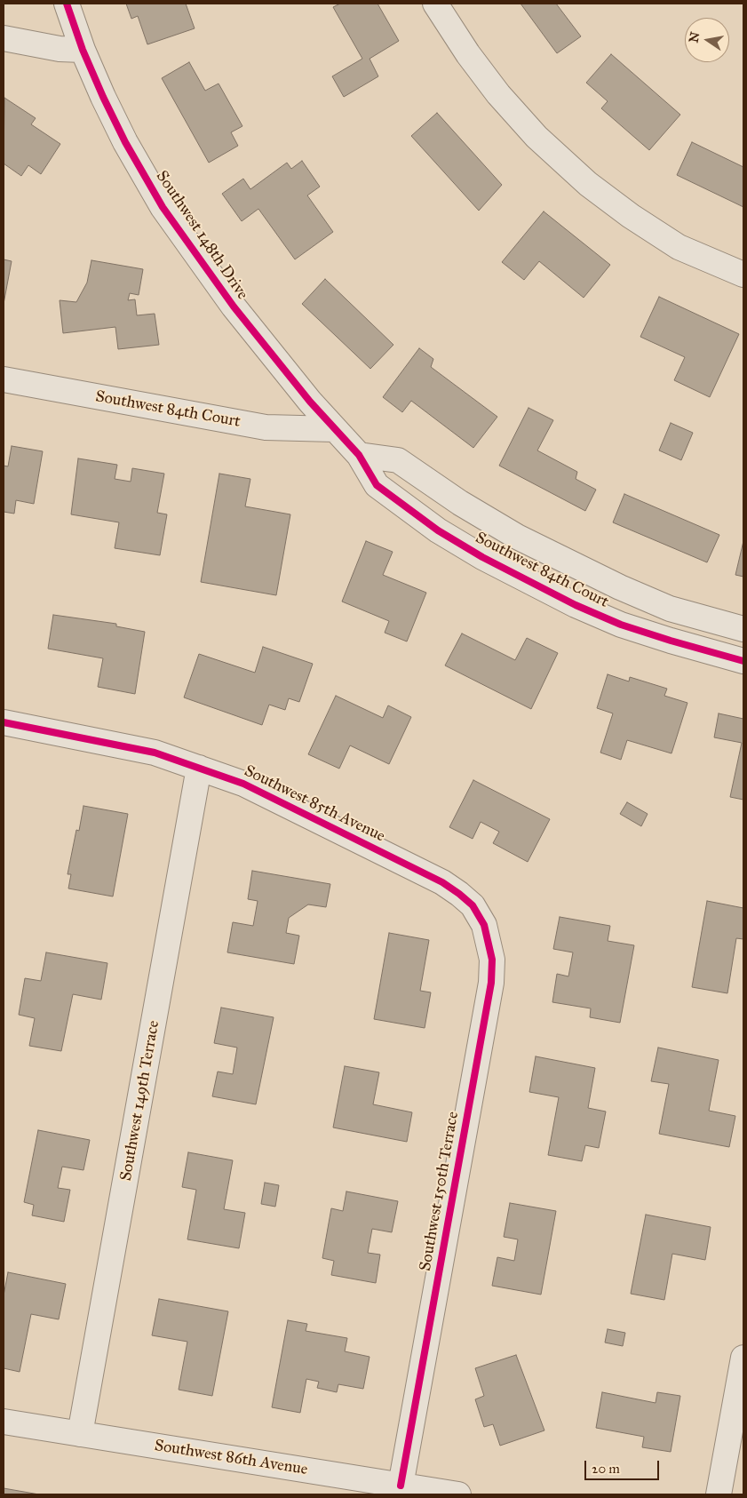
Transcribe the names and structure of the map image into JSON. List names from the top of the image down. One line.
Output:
{"streets":{"street":["Southwest 148th Drive","Southwest 84th Court","Southwest 85th Avenue","Southwest 149th Terrace","Southwest 150th Terrace","Southwest 86th Avenue"]},"crossings":[["Southwest 148th Drive","Southwest 84th Court"],["Southwest 85th Avenue","Southwest 149th Terrace"],["Southwest 85th Avenue","Southwest 150th Terrace"],["Southwest 149th Terrace","Southwest 86th Avenue"],["Southwest 150th Terrace","Southwest 86th Avenue"]],"scale_bar":"20 m","north":"left"}
